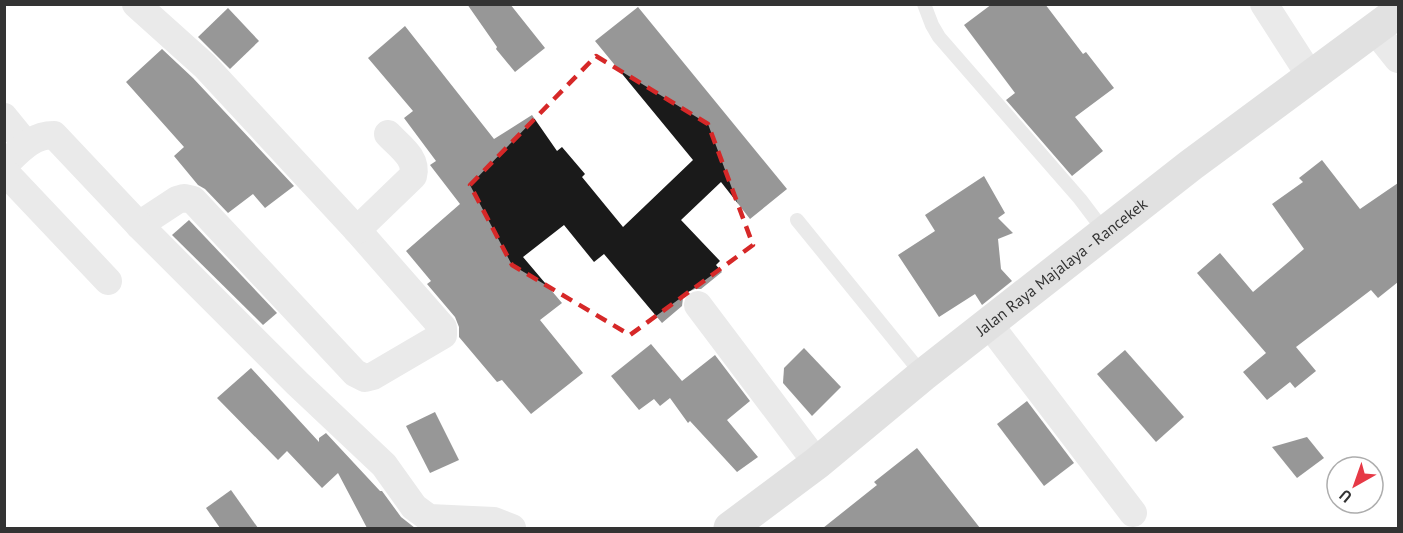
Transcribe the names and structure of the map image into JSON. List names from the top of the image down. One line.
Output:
{"streets":{"main road":["Jalan Raya Majalaya - Rancekek"]},"north":"bottom left"}
